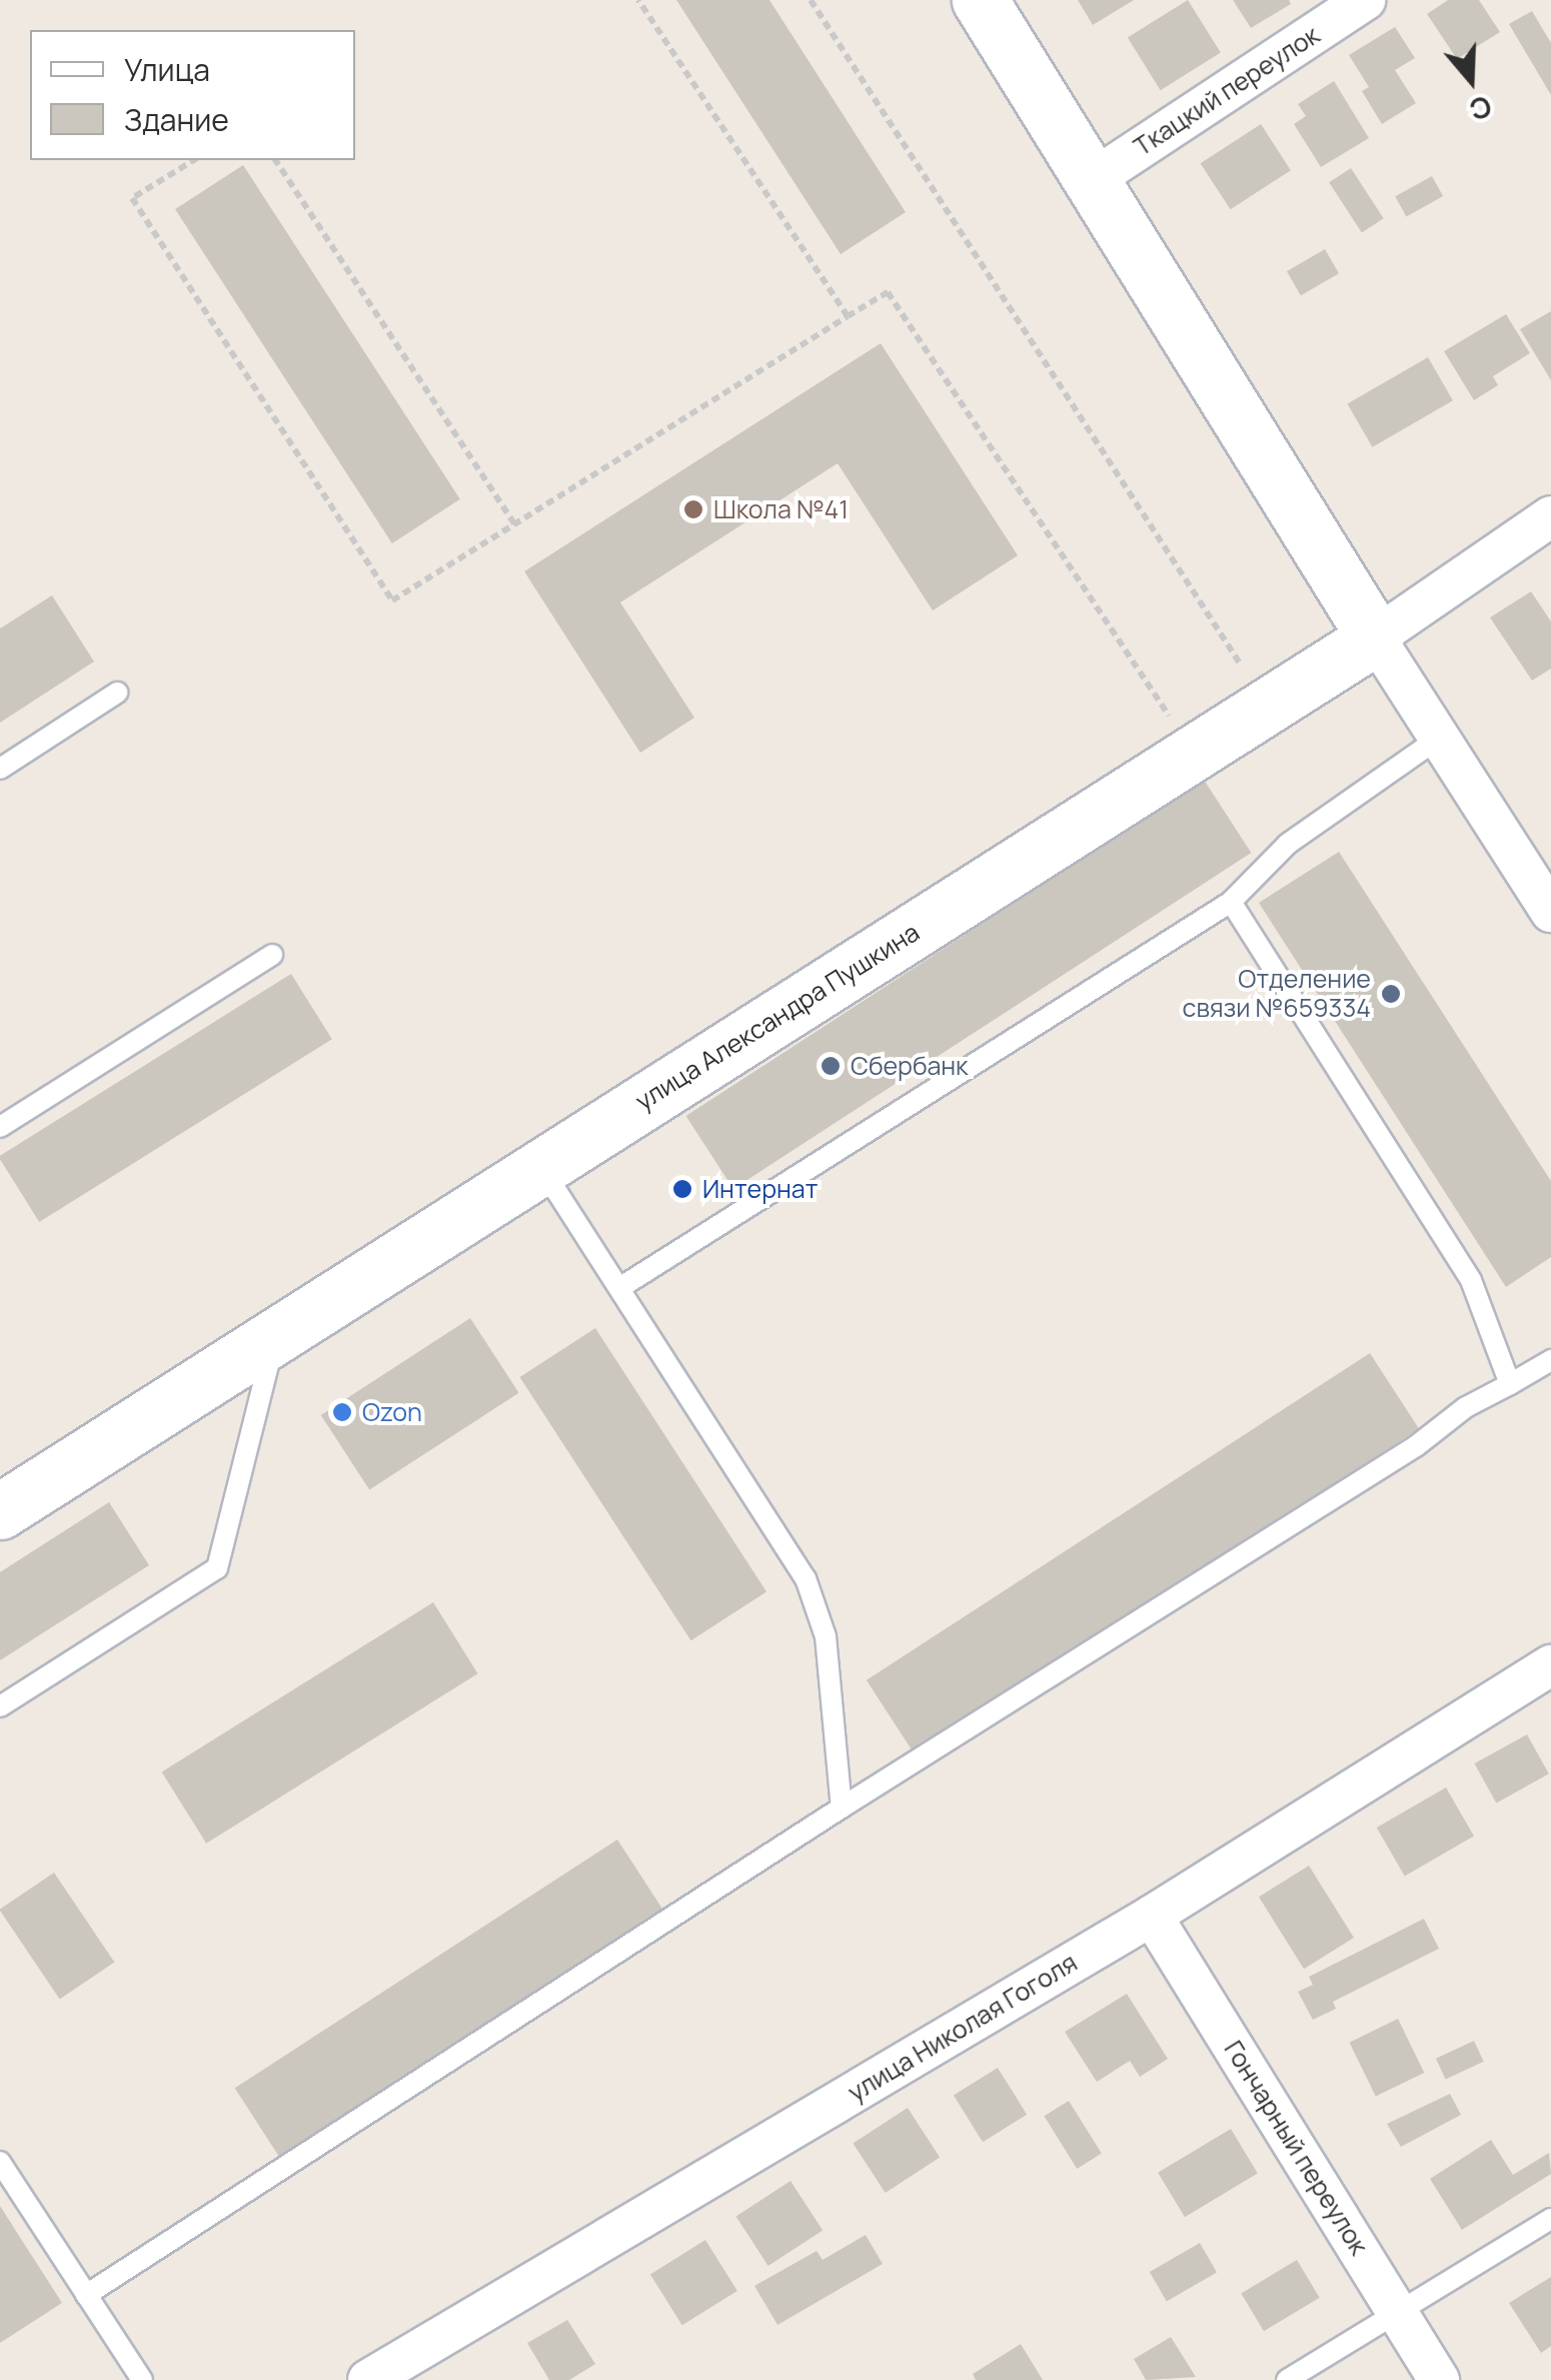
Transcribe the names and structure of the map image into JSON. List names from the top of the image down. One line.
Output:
{"streets":{"main road":["улица Александра Пушкина"],"street":["Ткацкий переулок","улица Николая Гоголя","Гончарный переулок"]},"crossings":[["улица Николая Гоголя","Гончарный переулок"]],"places":["Школа №41","Отделение связи №659334","Сбербанк","Интернат","Ozon"],"legend":["Улица","Здание"],"north":"bottom"}
